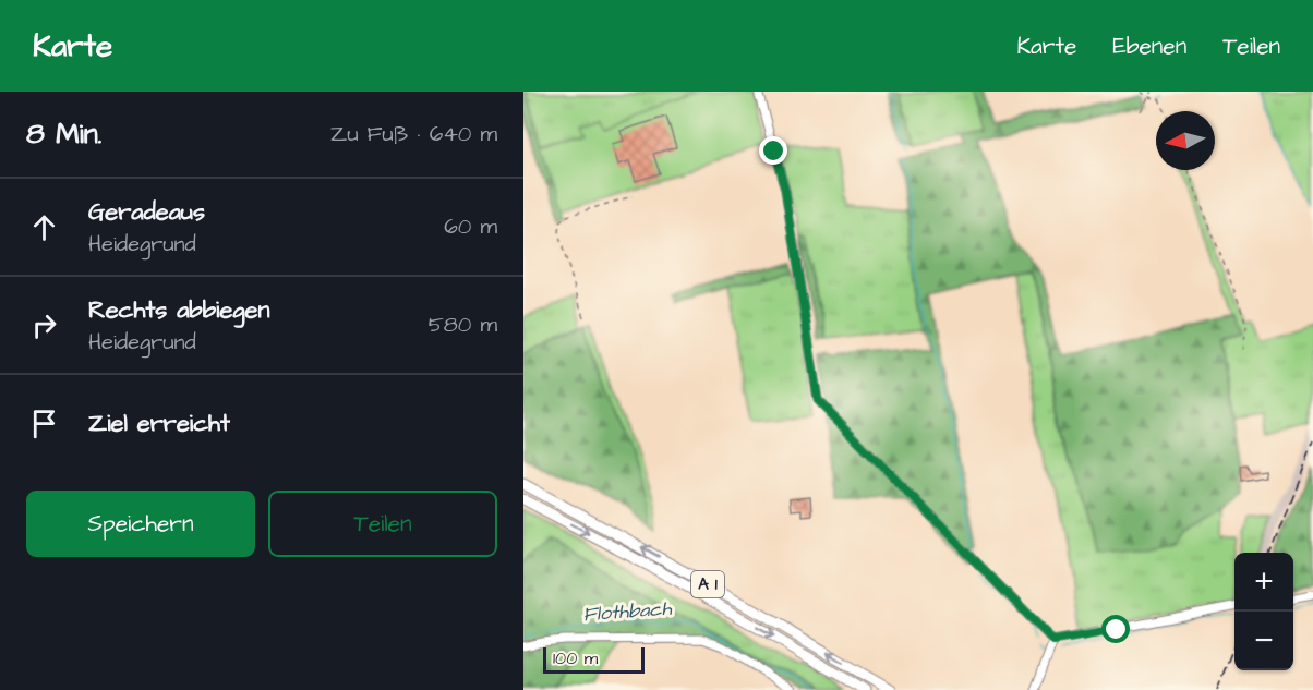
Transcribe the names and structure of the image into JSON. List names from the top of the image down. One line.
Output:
{"streets":{"highway":["A 1"]},"water":["Flothbach"],"scale_bar":"100 m","north":"left","page":{"header":"Karte","nav":["Karte","Ebenen","Teilen"],"heading":["8 Min.","Zu Fuß · 640 m"],"list":[["Geradeaus","Heidegrund","60 m"],["Rechts abbiegen","Heidegrund","580 m"],"Ziel erreicht"],"buttons":["Speichern","Teilen"],"map_buttons":["+","−"],"scale":"100 m"}}
